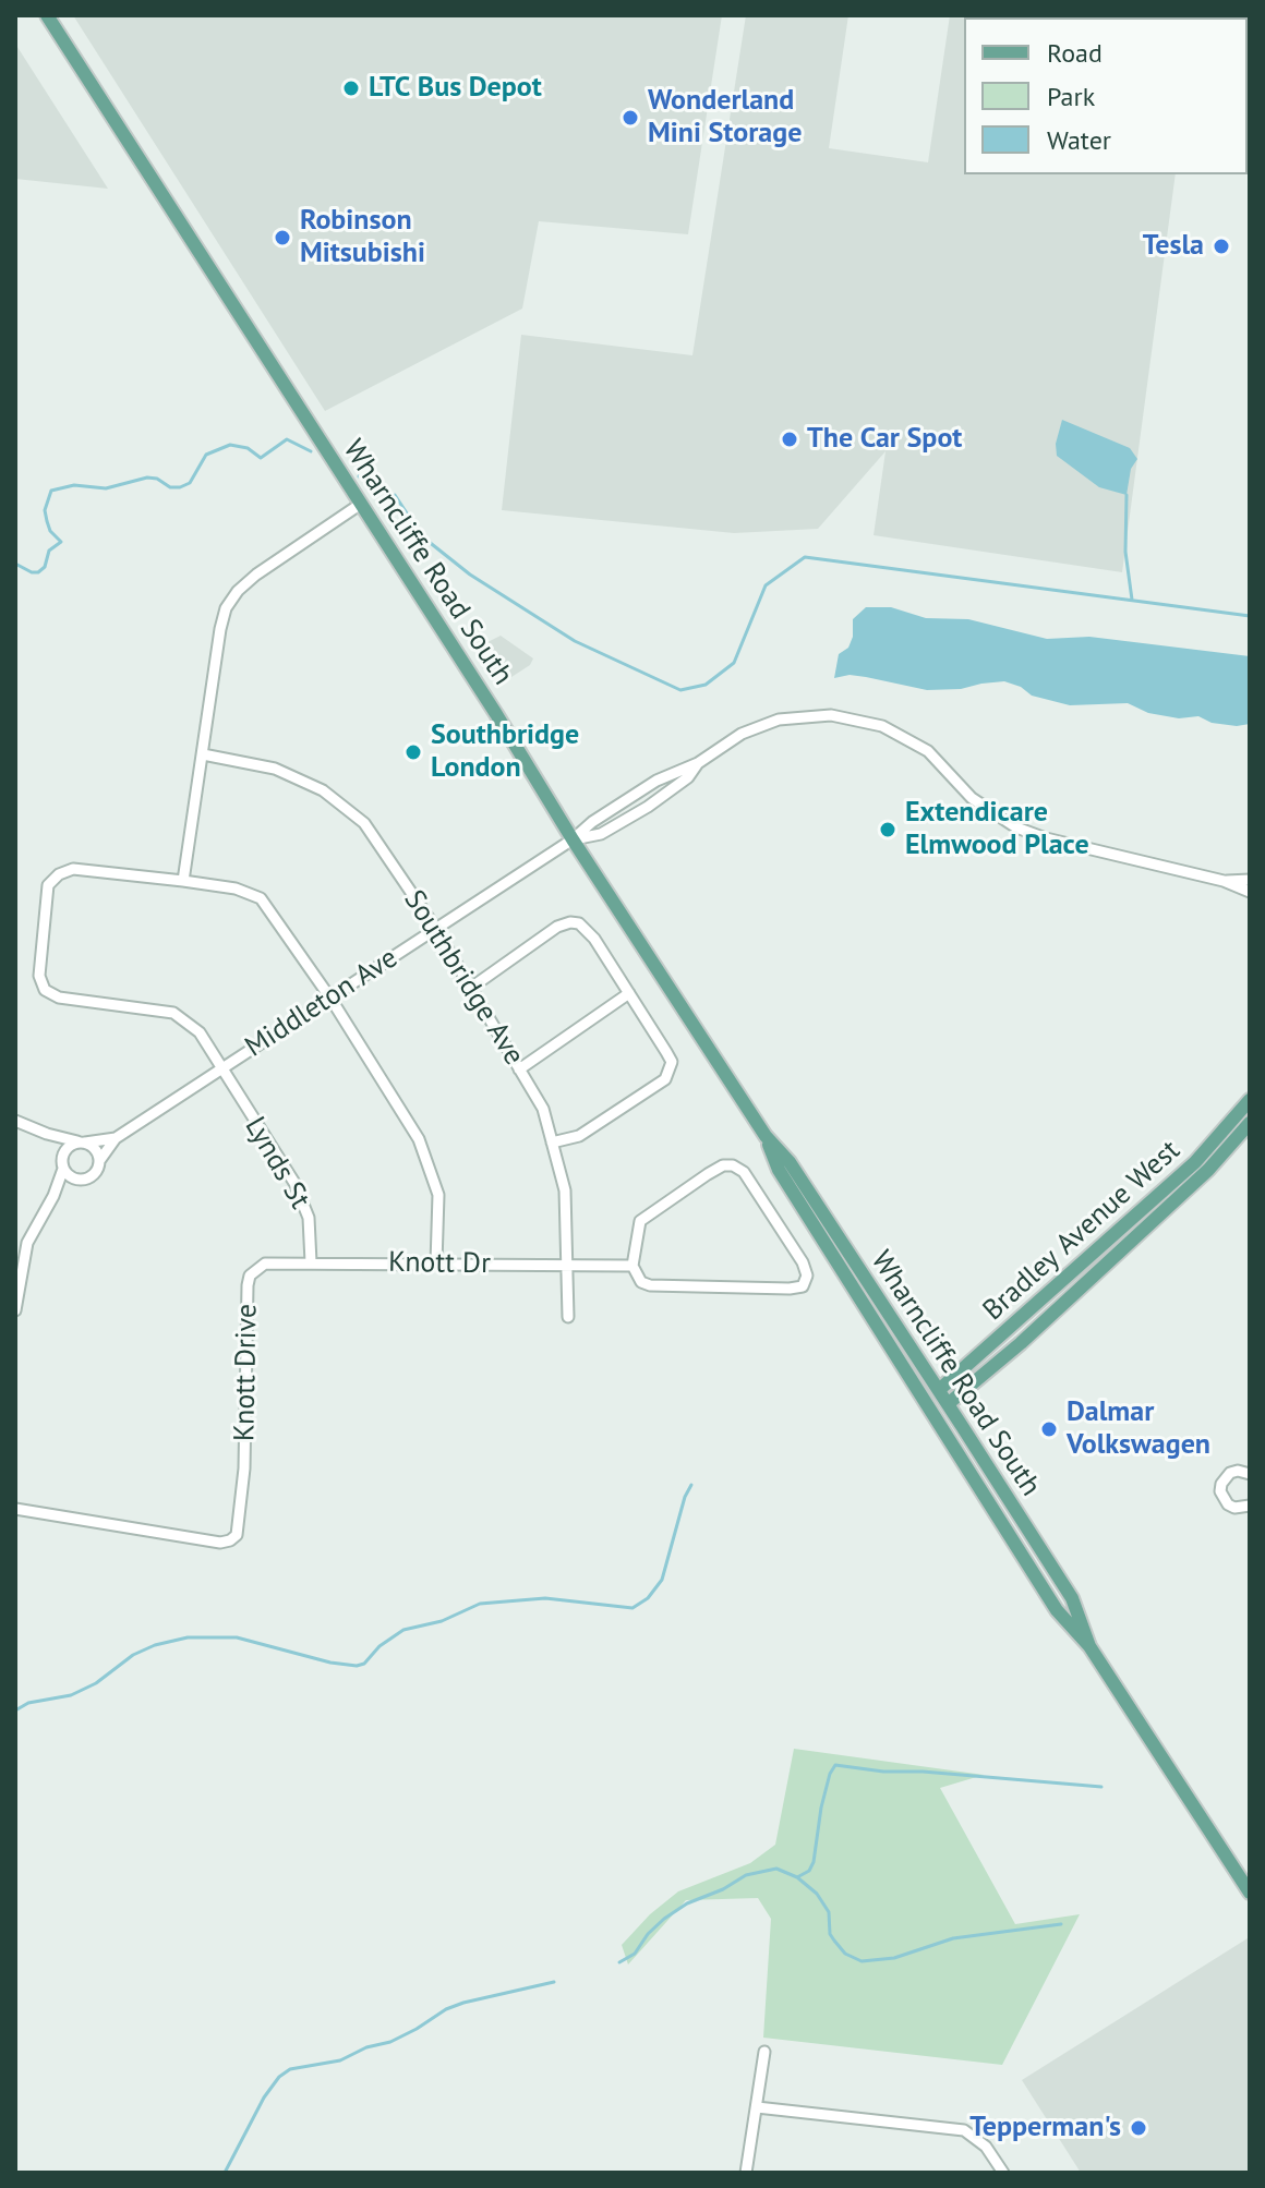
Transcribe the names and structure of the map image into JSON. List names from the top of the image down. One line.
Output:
{"streets":{"main road":["Wharncliffe Road South","Bradley Avenue West"],"street":["Southbridge Ave","Middleton Ave","Lynds St","Knott Dr","Knott Drive"]},"crossings":[["Wharncliffe Road South","Middleton Ave"],["Wharncliffe Road South","Bradley Avenue West"],["Southbridge Ave","Middleton Ave"],["Southbridge Ave","Knott Dr"],["Middleton Ave","Lynds St"],["Lynds St","Knott Dr"],["Lynds St","Knott Drive"],["Knott Dr","Knott Drive"]],"places":["LTC Bus Depot","Wonderland Mini Storage","Robinson Mitsubishi","Tesla","The Car Spot","Southbridge London","Extendicare Elmwood Place","Dalmar Volkswagen","Tepperman's"],"legend":["Road","Park","Water"]}
